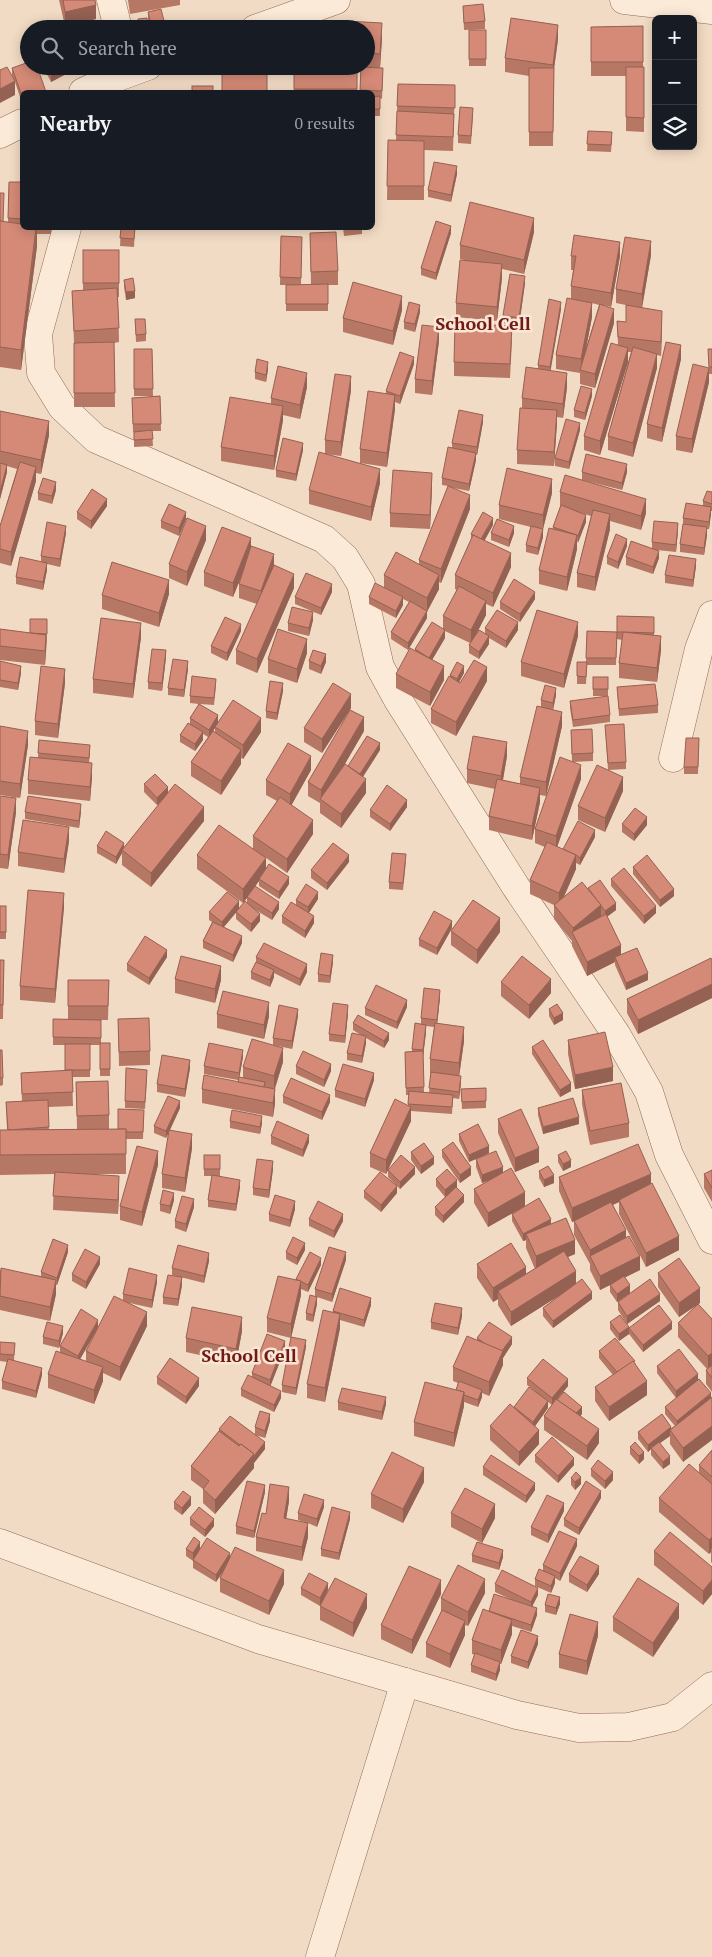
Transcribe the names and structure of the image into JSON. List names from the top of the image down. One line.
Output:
{"districts":["School Cell","School Cell"],"page":{"map_buttons":["+","−"],"search":"Search here","heading":["Nearby","0 results"]}}
